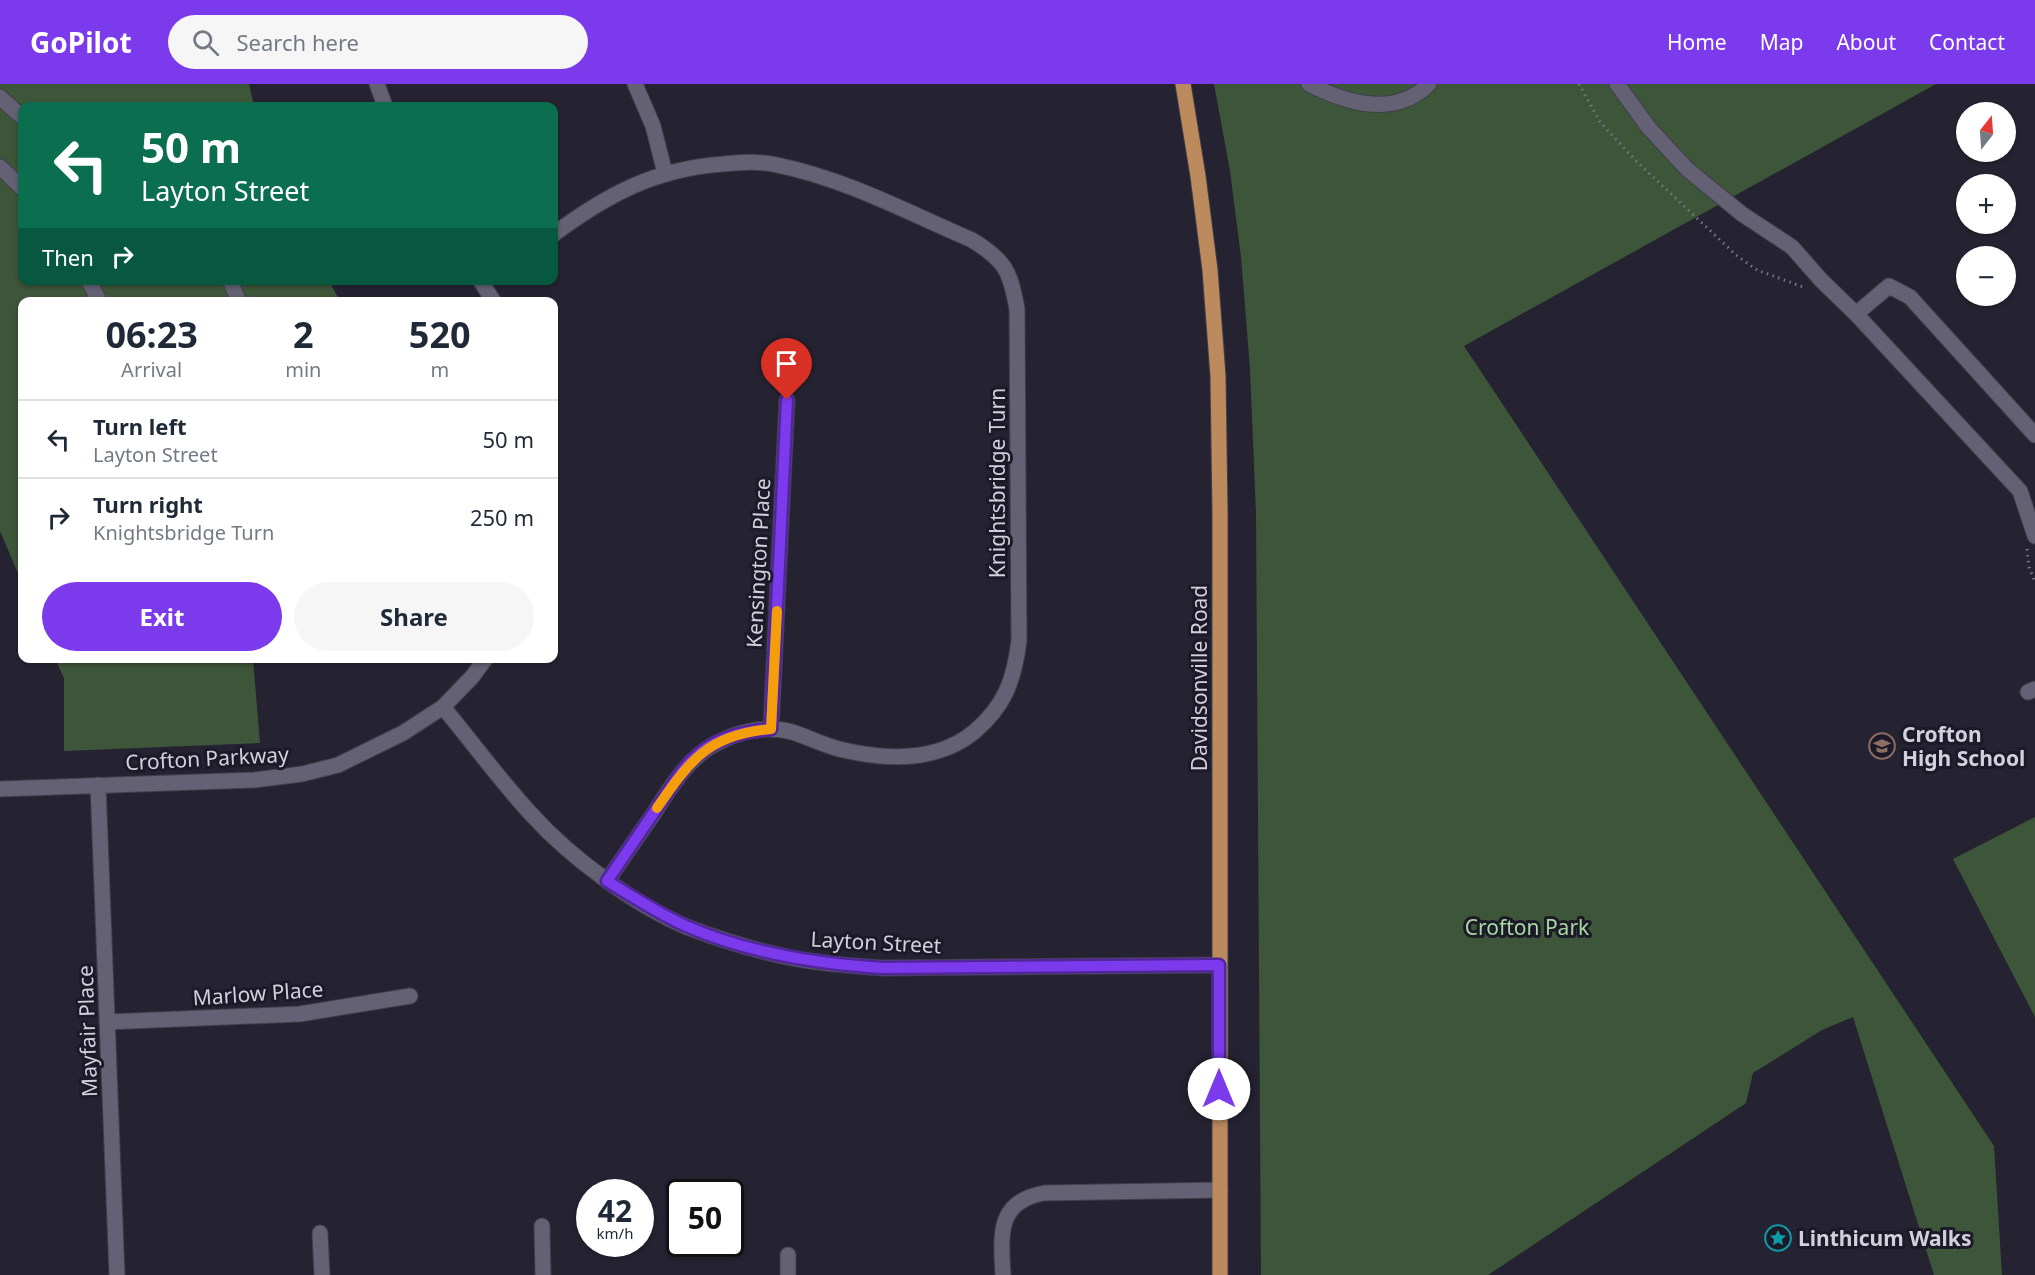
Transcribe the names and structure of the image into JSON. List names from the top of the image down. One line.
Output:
{"streets":{"main road":["Davidsonville Road"],"street":["Knightsbridge Turn","Kensington Place","Crofton Parkway","Layton Street","Marlow Place","Mayfair Place"]},"crossings":[["Knightsbridge Turn","Kensington Place"],["Knightsbridge Turn","Layton Street"],["Davidsonville Road","Layton Street"],["Crofton Parkway","Layton Street"],["Crofton Parkway","Mayfair Place"],["Marlow Place","Mayfair Place"]],"parks":["Crofton Park"],"places":{"school or university":["Crofton High School"],"place":["Linthicum Walks"]},"north":"top","page":{"header":"GoPilot","search":"Search here","nav":["Home","Map","About","Contact"],"map_buttons":["+","−"],"turn":["50 m","Layton Street"],"then":"Then","eta":["06:23","Arrival","2","min","520","m"],"list":[{"name":"Turn left","note":"Layton Street","value":"50 m"},{"name":"Turn right","note":"Knightsbridge Turn","value":"250 m"}],"buttons":["Exit","Share"],"speed":"42 km/h","limit":"50"}}
